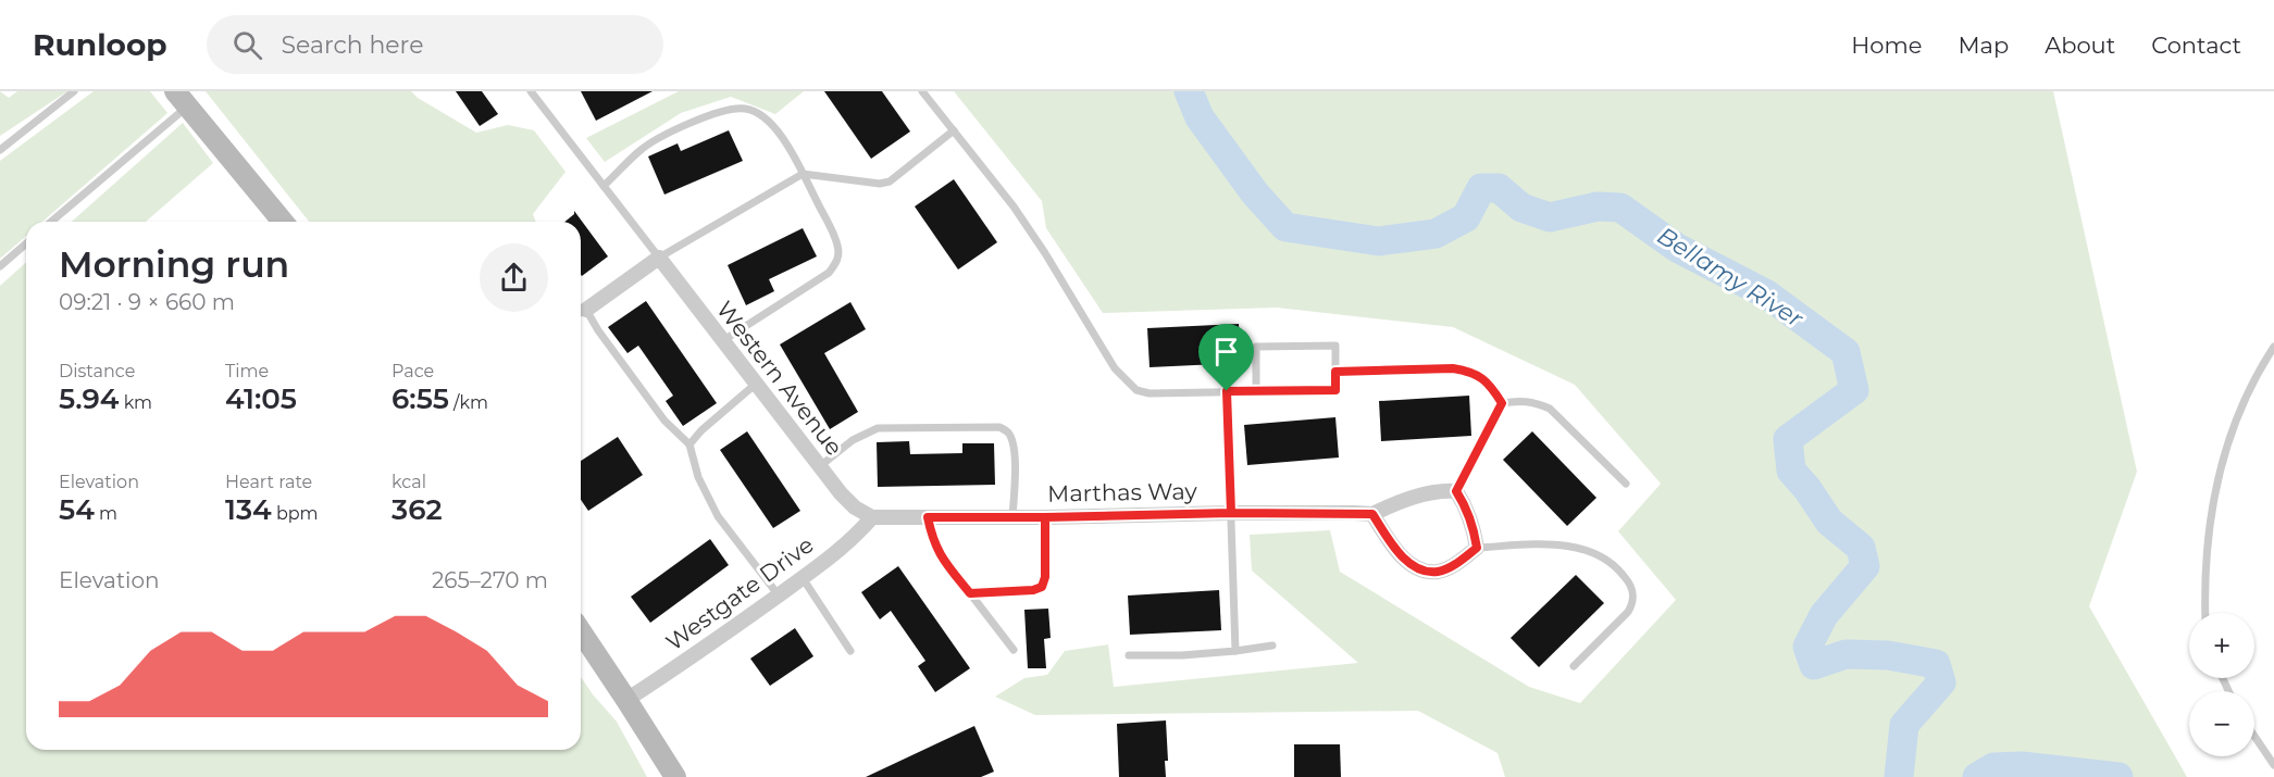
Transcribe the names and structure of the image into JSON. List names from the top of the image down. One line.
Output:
{"streets":{"street":["Western Avenue","Marthas Way","Westgate Drive"]},"crossings":[["Western Avenue","Marthas Way"],["Western Avenue","Westgate Drive"],["Marthas Way","Westgate Drive"]],"water":["Bellamy River"],"page":{"header":"Runloop","search":"Search here","nav":["Home","Map","About","Contact"],"heading":["Morning run","09:21 · 9 × 660 m"],"stats":[["Distance","5.94 km"],["Time","41:05"],["Pace","6:55 /km"],["Elevation","54 m"],["Heart rate","134 bpm"],["kcal","362"]],"chart":["Elevation","265–270 m"],"map_buttons":["+","−"]}}
